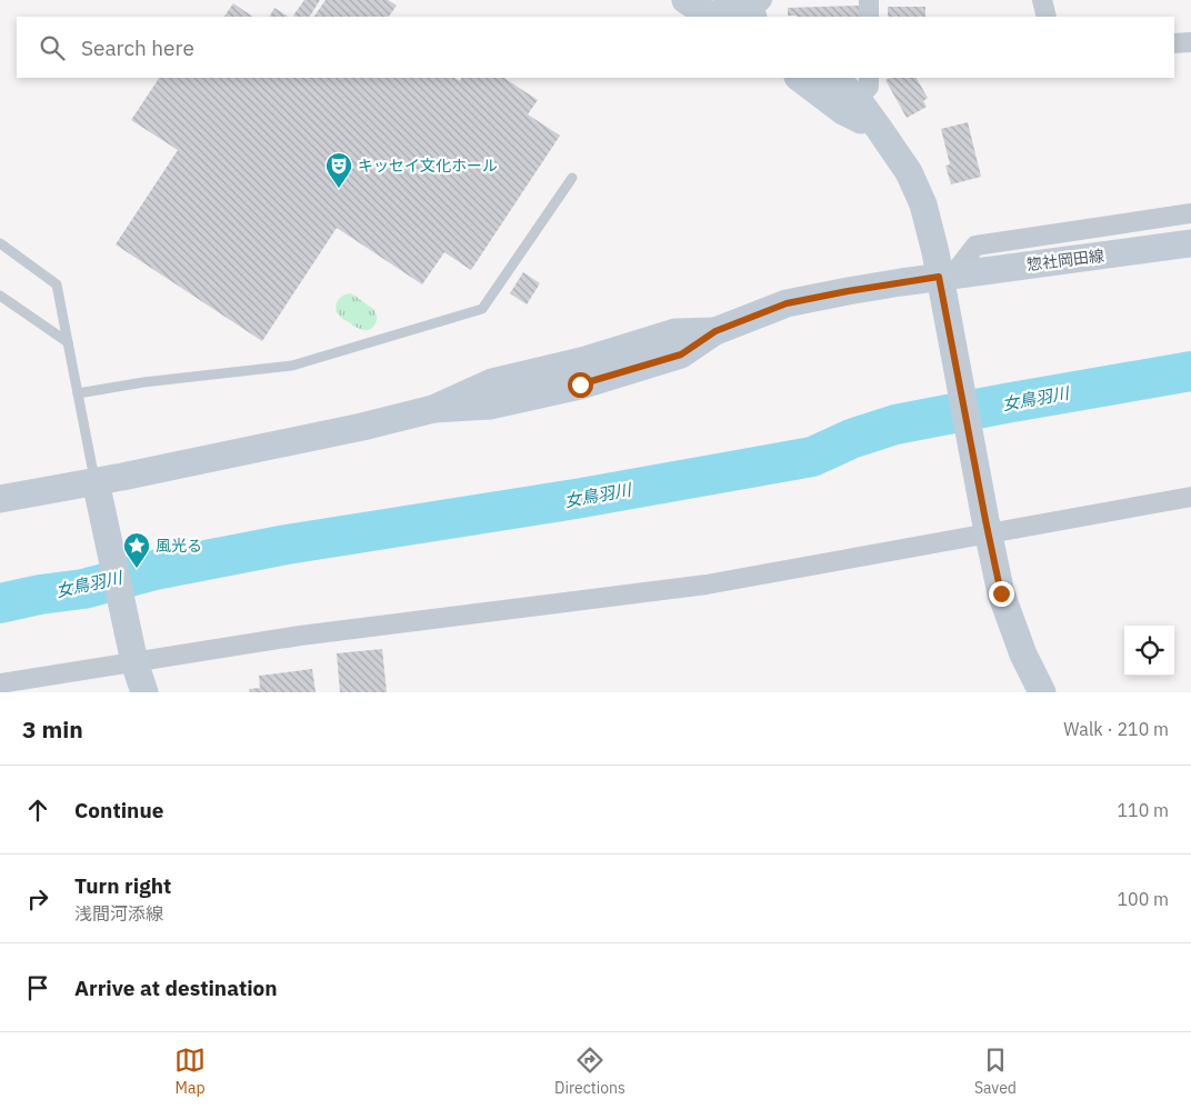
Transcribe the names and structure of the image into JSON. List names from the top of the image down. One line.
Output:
{"streets":{"street":["惣社岡田線"]},"water":["女鳥羽川"],"places":{"theatre":["キッセイ文化ホール"],"place":["風光る"]},"page":{"search":"Search here","heading":["3 min","Walk · 210 m"],"list":[["Continue","110 m"],["Turn right","浅間河添線","100 m"],"Arrive at destination"],"nav":["Map","Directions","Saved"]}}
